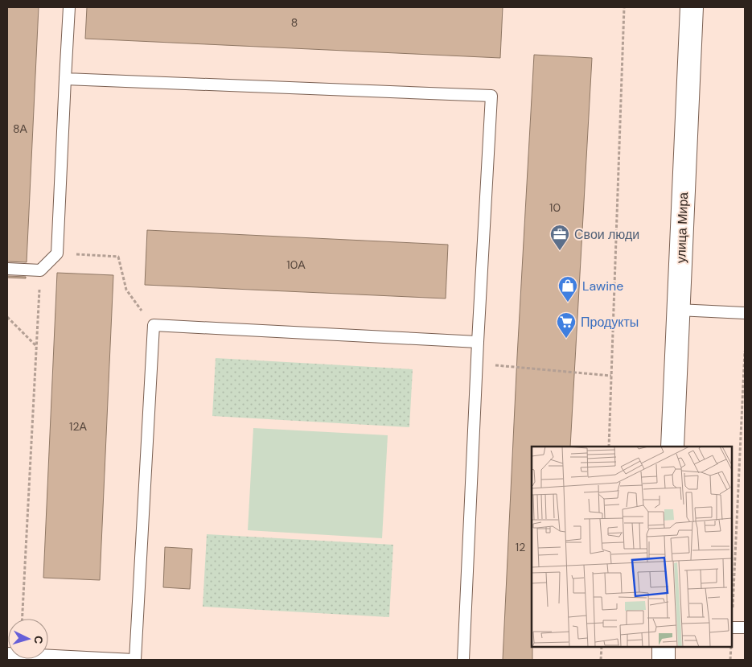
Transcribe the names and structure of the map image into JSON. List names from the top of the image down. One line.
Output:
{"streets":{"main road":["улица Мира"]},"places":{"office":["Свои люди"],"shop":["Lawine"],"supermarket":["Продукты"]},"house_numbers":["8","8А","10","10А","12А","12"],"north":"right"}
